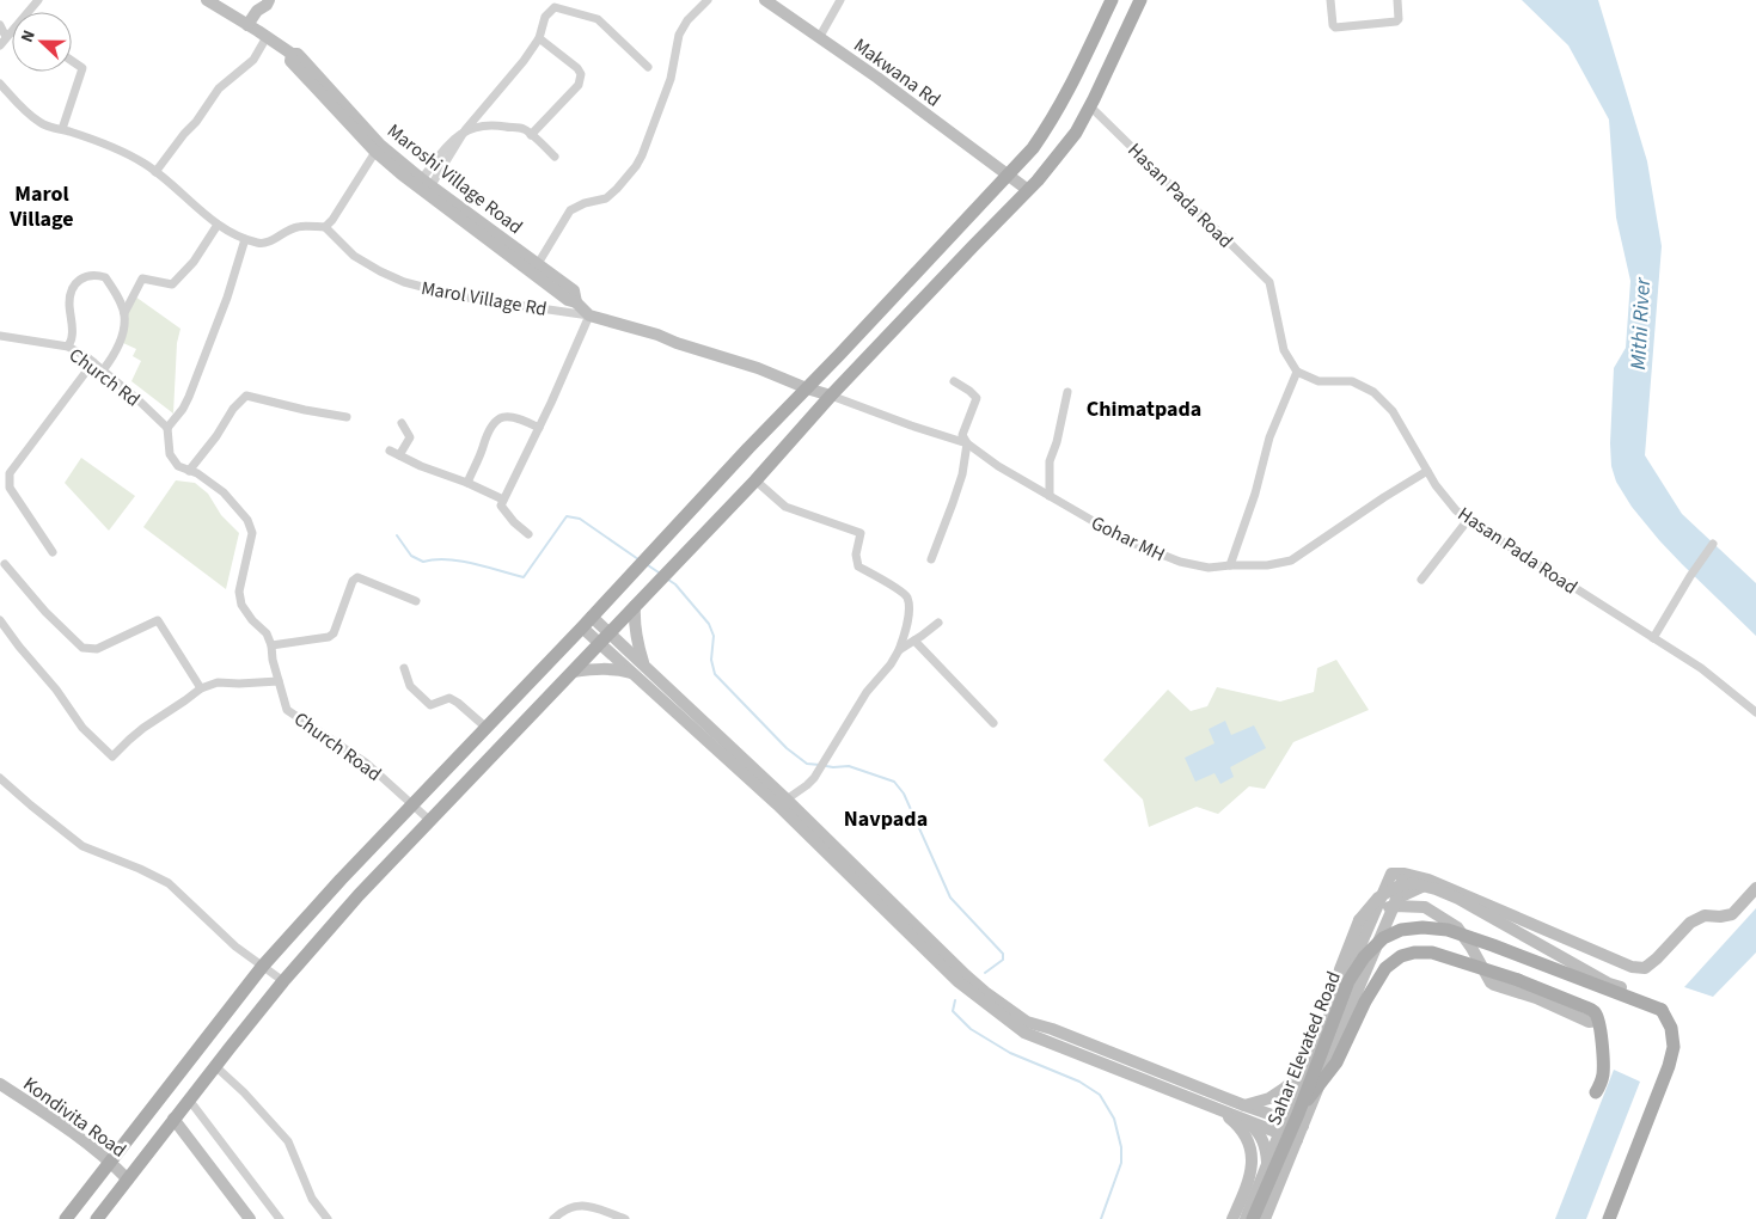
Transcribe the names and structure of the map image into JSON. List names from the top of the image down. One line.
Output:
{"streets":{"main road":["Makwana Rd","Maroshi Village Road","Sahar Elevated Road","Kondivita Road"],"street":["Hasan Pada Road","Marol Village Rd","Church Rd","Gohar MH","Church Road"]},"crossings":[["Maroshi Village Road","Marol Village Rd"],["Maroshi Village Road","Gohar MH"],["Hasan Pada Road","Gohar MH"],["Church Rd","Church Road"]],"districts":["Marol Village","Chimatpada","Navpada"],"water":["Mithi River"],"north":"left"}
